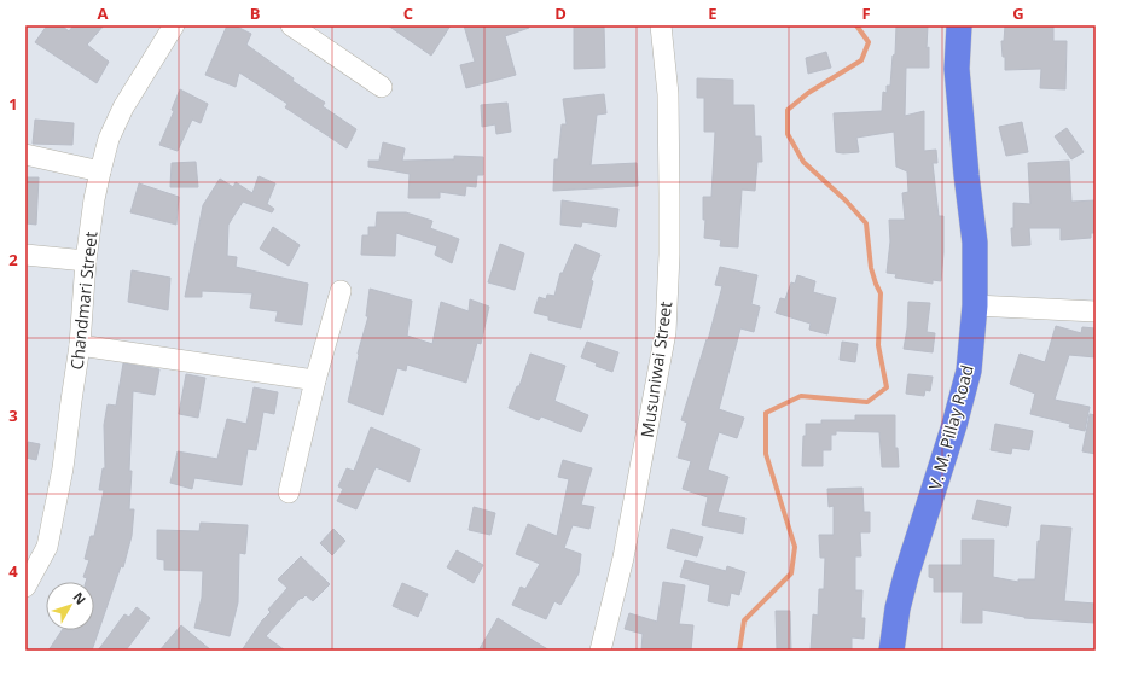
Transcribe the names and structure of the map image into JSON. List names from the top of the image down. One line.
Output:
{"streets":{"main road":["V. M. Pillay Road"],"street":["Chandmari Street","Musuniwai Street"]},"north":"top right","grid":{"columns":["A","B","C","D","E","F","G"],"rows":["1","2","3","4"]}}
